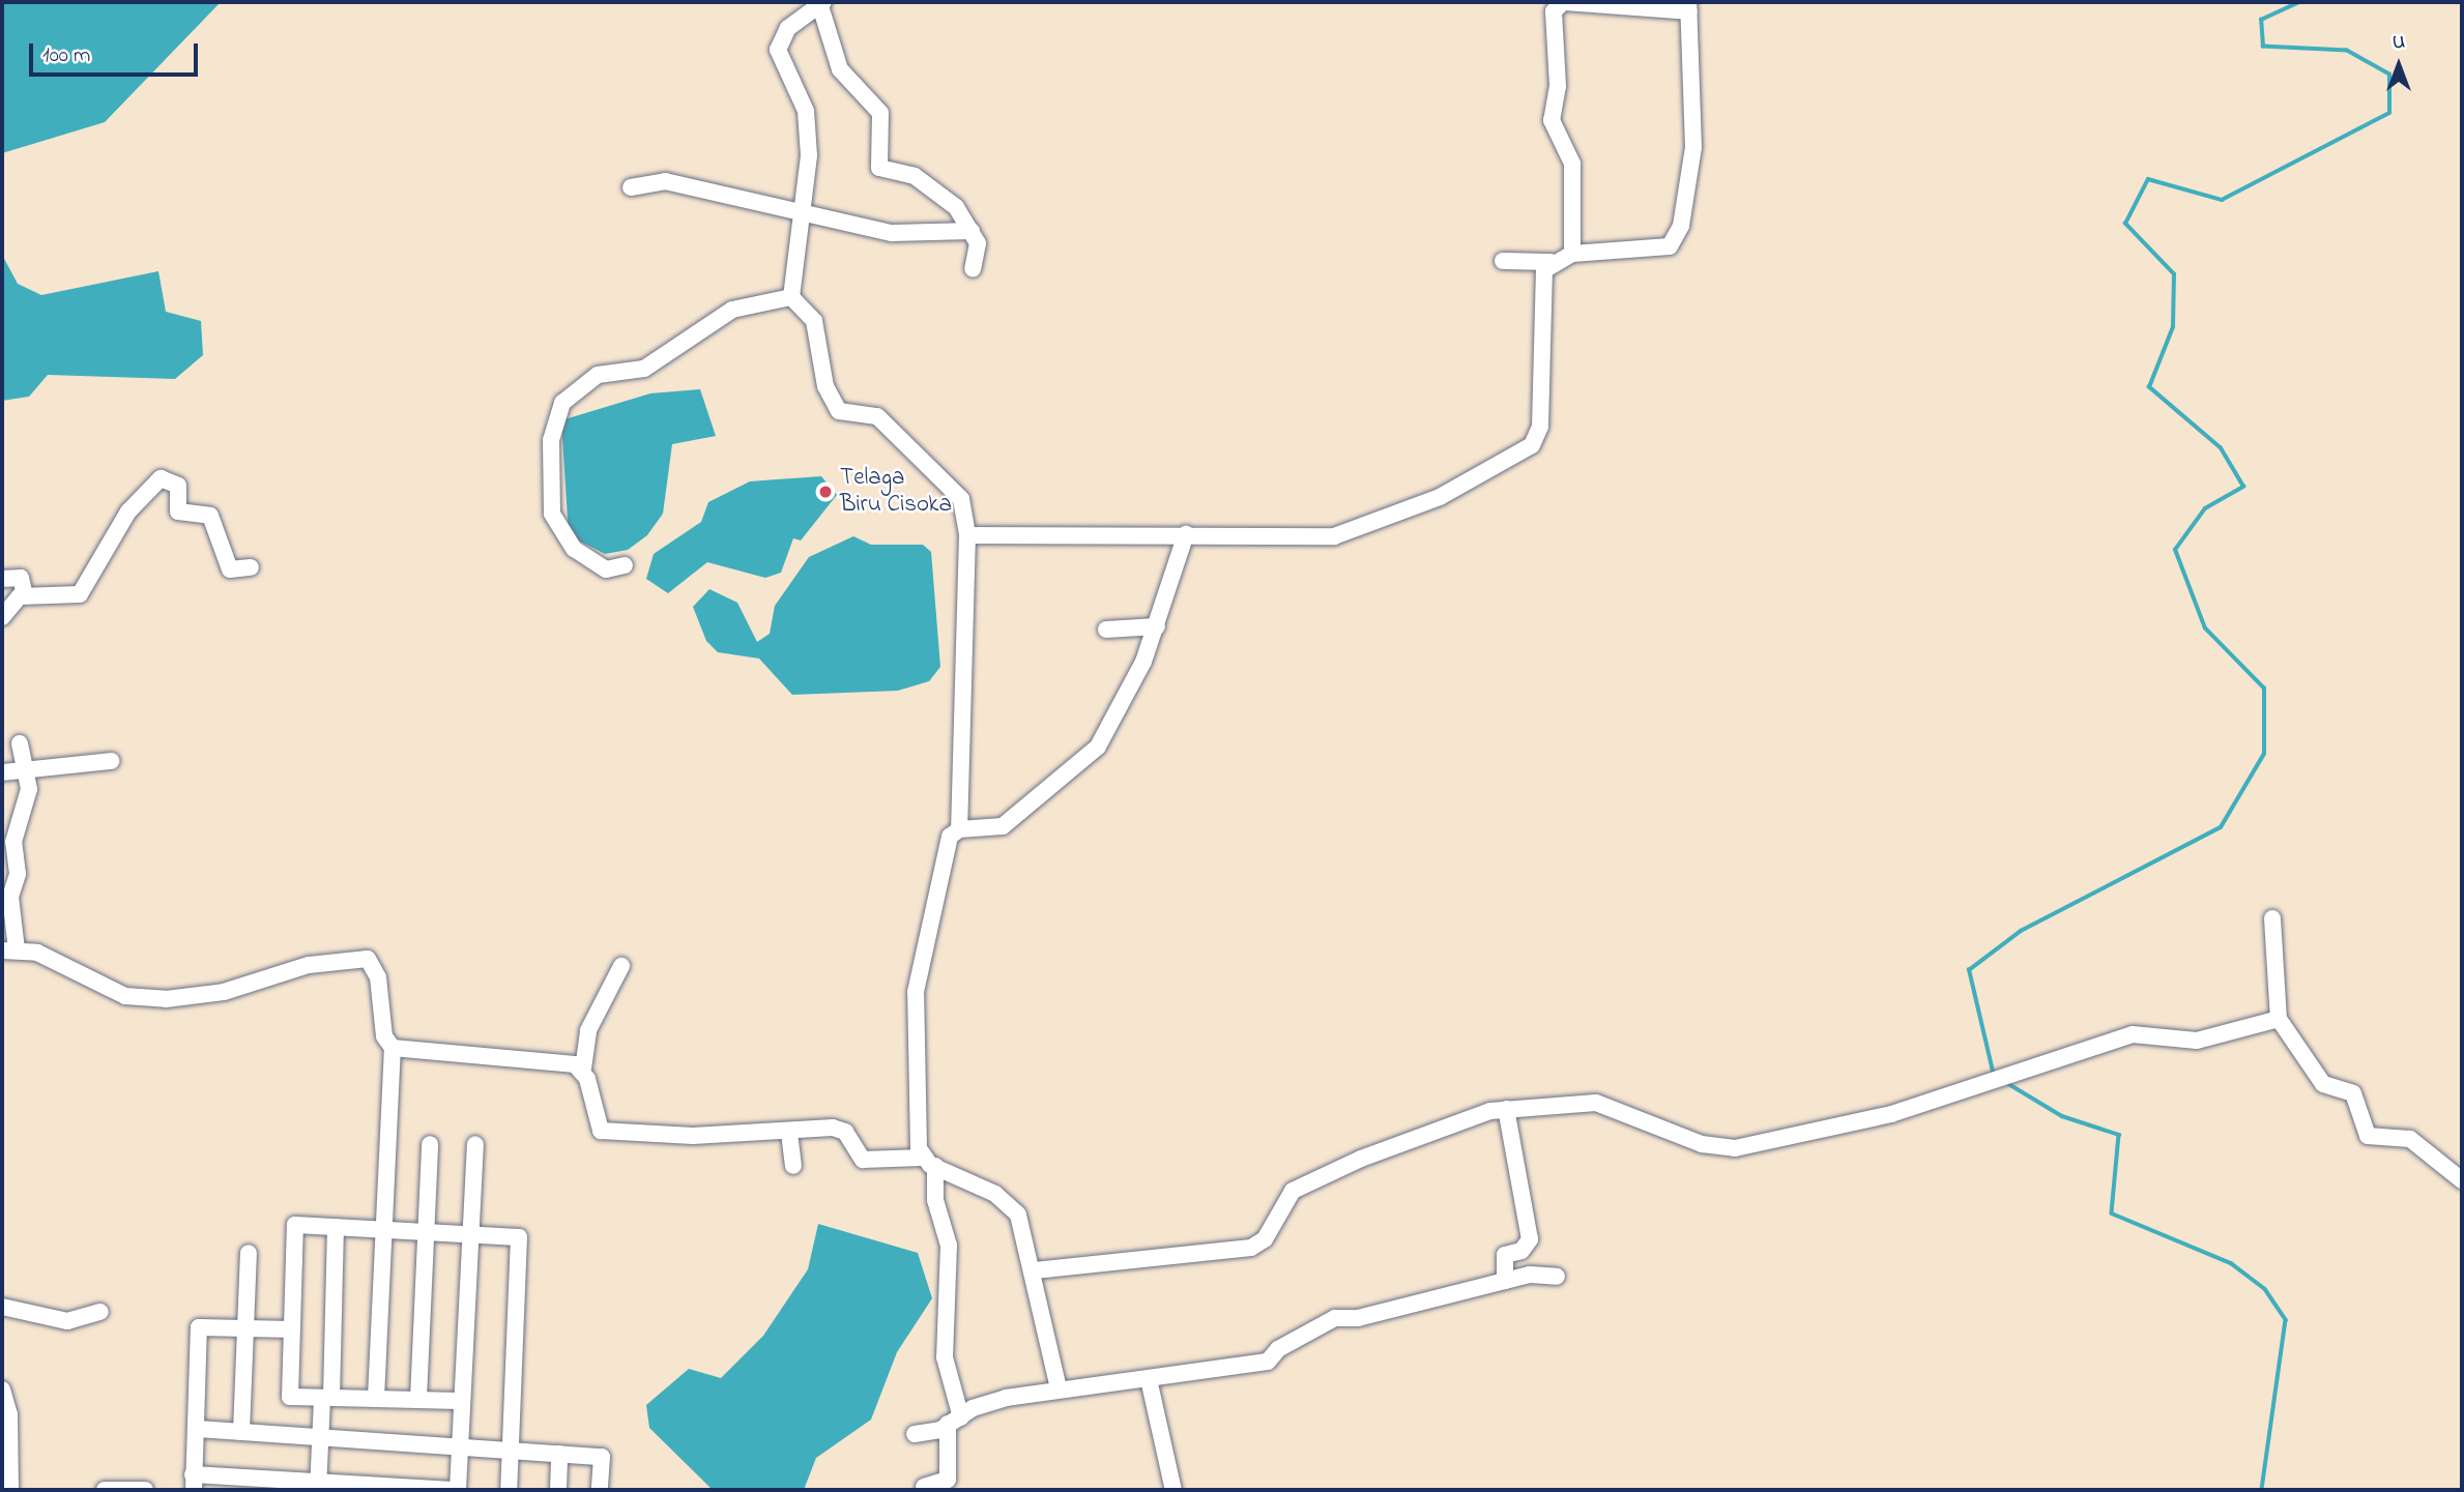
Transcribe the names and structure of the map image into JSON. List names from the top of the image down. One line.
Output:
{"places":["Telaga Biru Cisoka"],"scale_bar":"100 m","north":"top"}
